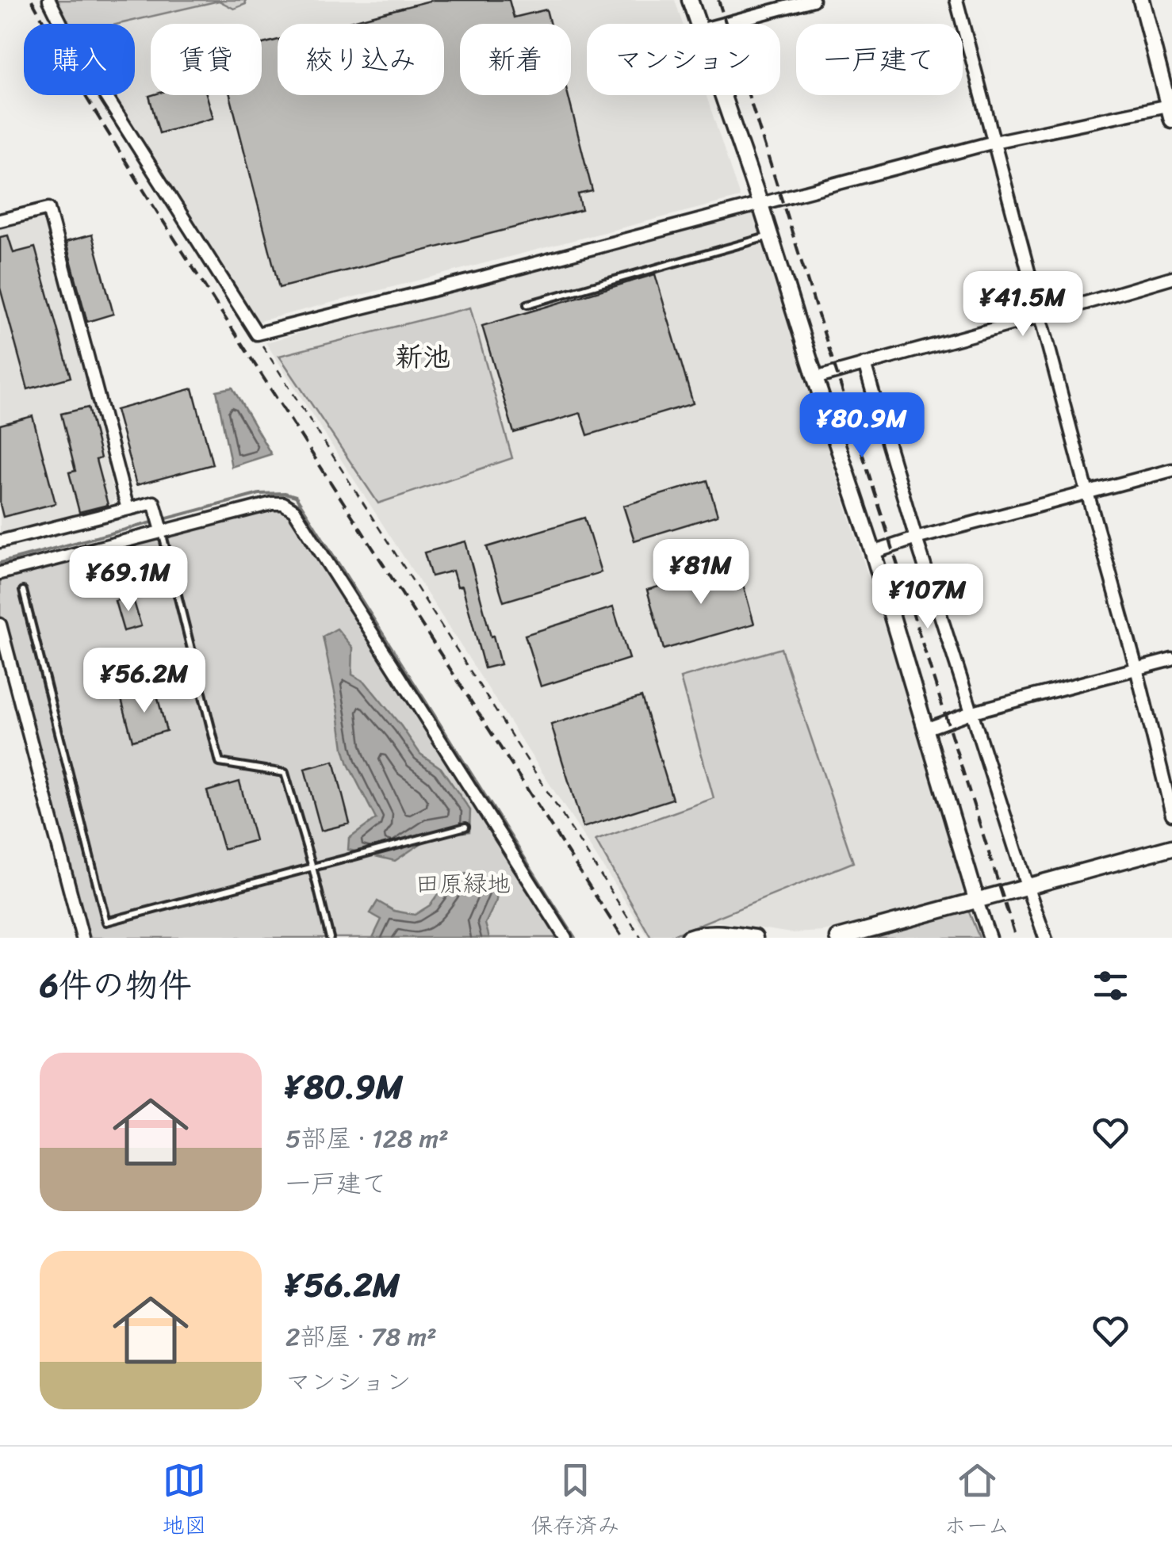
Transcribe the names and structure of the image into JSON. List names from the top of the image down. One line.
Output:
{"districts":["新池"],"parks":["田原緑地"],"page":{"chip":["購入","賃貸","絞り込み","新着","マンション","一戸建て"],"price":["¥41.5M","¥80.9M","¥81M","¥69.1M","¥107M","¥56.2M"],"heading":"6件の物件","list":[{"name":"¥80.9M","note":"5部屋 · 128 m² · 一戸建て"},{"name":"¥56.2M","note":"2部屋 · 78 m² · マンション"}],"tabs":["地図","保存済み","ホーム"]}}
